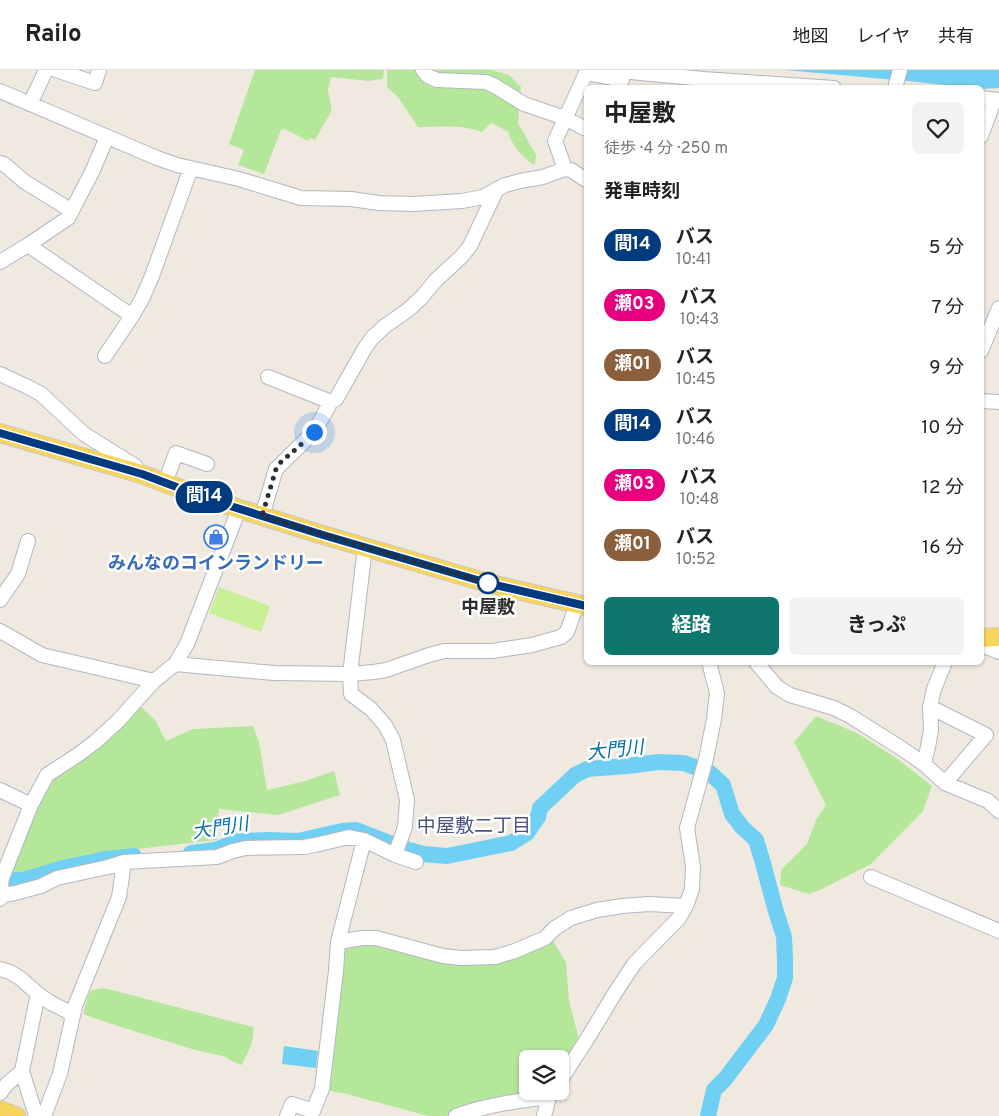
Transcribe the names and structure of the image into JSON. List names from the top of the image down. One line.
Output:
{"districts":["中屋敷二丁目"],"water":["大門川"],"places":{"shop":["みんなのコインランドリー"],"other":["中屋敷"]},"lines":["bus line 間14"],"page":{"header":"Railo","nav":["地図","レイヤ","共有"],"on_map":"間14","heading":[["中屋敷","徒歩 · 4 分 · 250 m"],"発車時刻"],"list":[{"mark":"間14","name":"バス","note":"10:41","value":"5 分"},{"mark":"瀬03","name":"バス","note":"10:43","value":"7 分"},{"mark":"瀬01","name":"バス","note":"10:45","value":"9 分"},{"mark":"間14","name":"バス","note":"10:46","value":"10 分"},{"mark":"瀬03","name":"バス","note":"10:48","value":"12 分"},{"mark":"瀬01","name":"バス","note":"10:52","value":"16 分"}],"buttons":["経路","きっぷ"]}}
